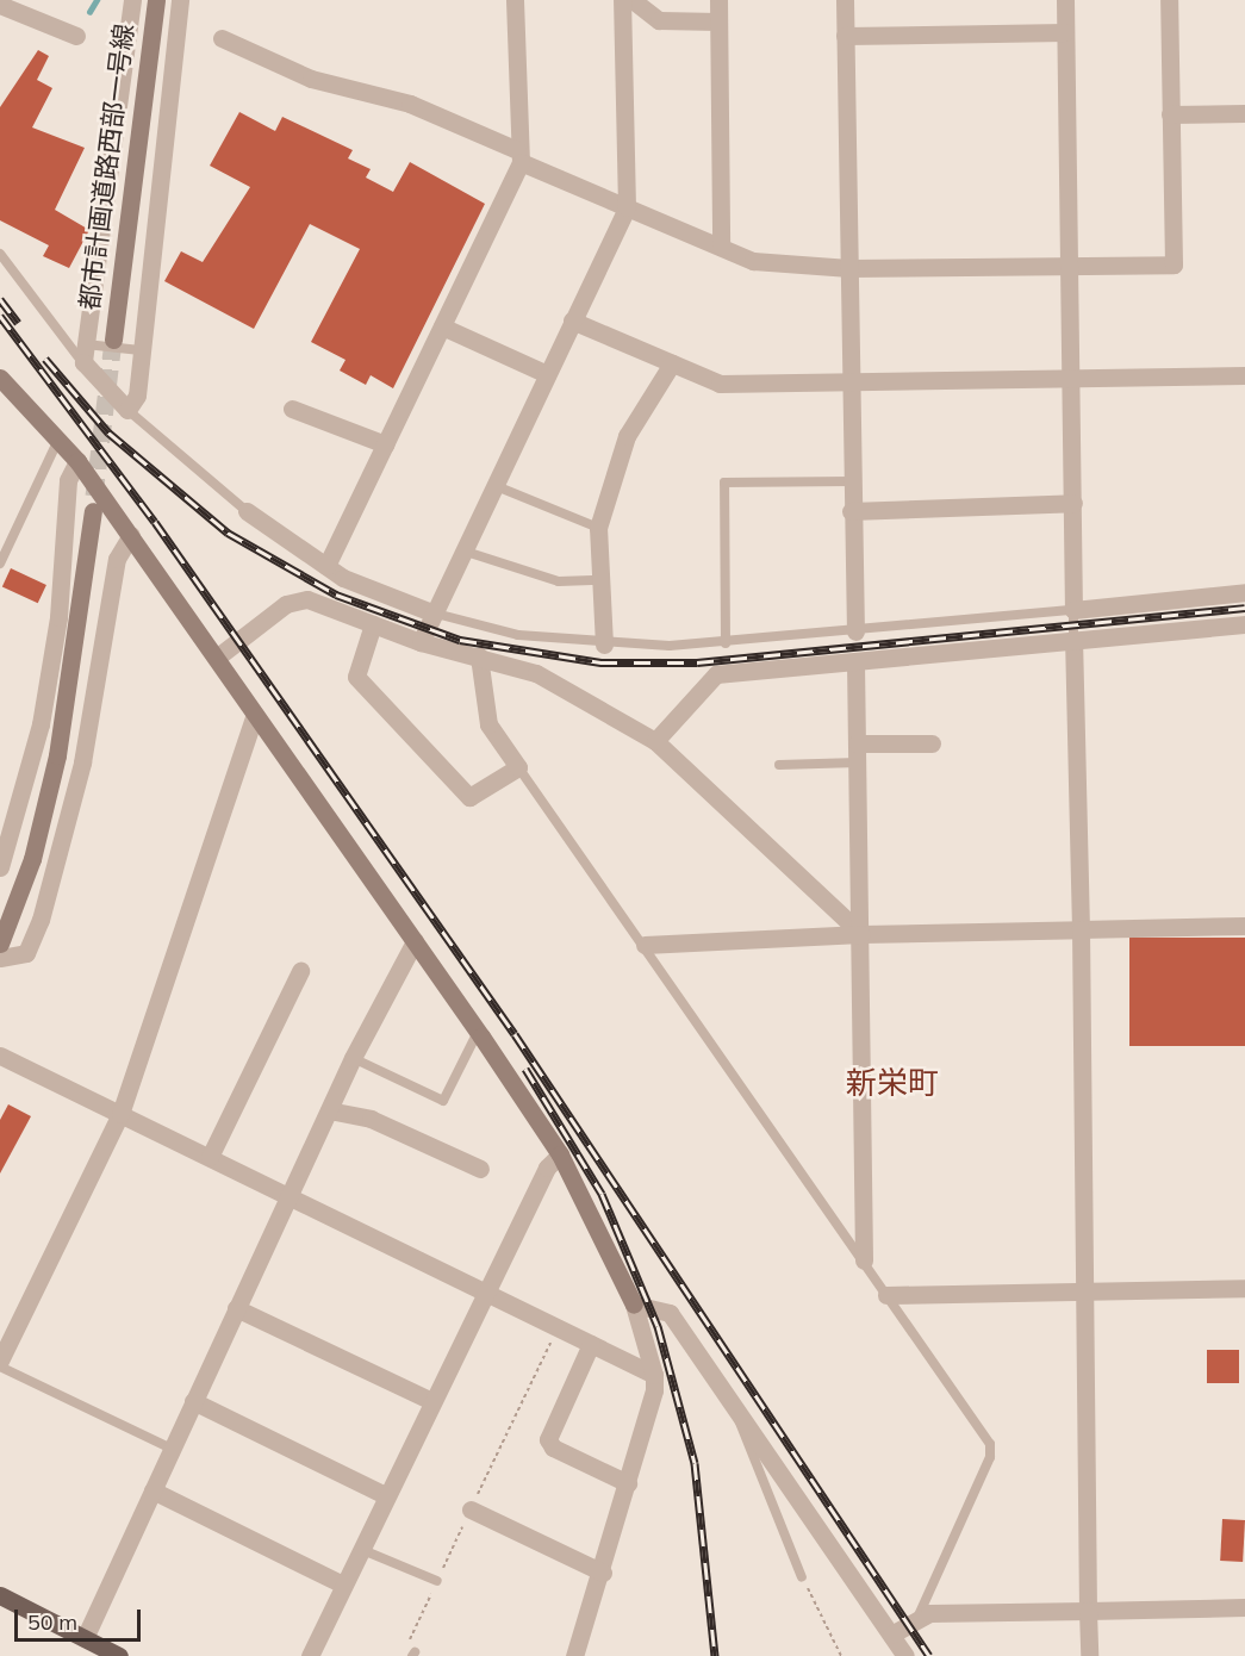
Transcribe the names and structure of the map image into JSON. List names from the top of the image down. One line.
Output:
{"streets":{"street":["都市計画道路西部一号線"]},"districts":["新栄町"],"scale_bar":"50 m"}
